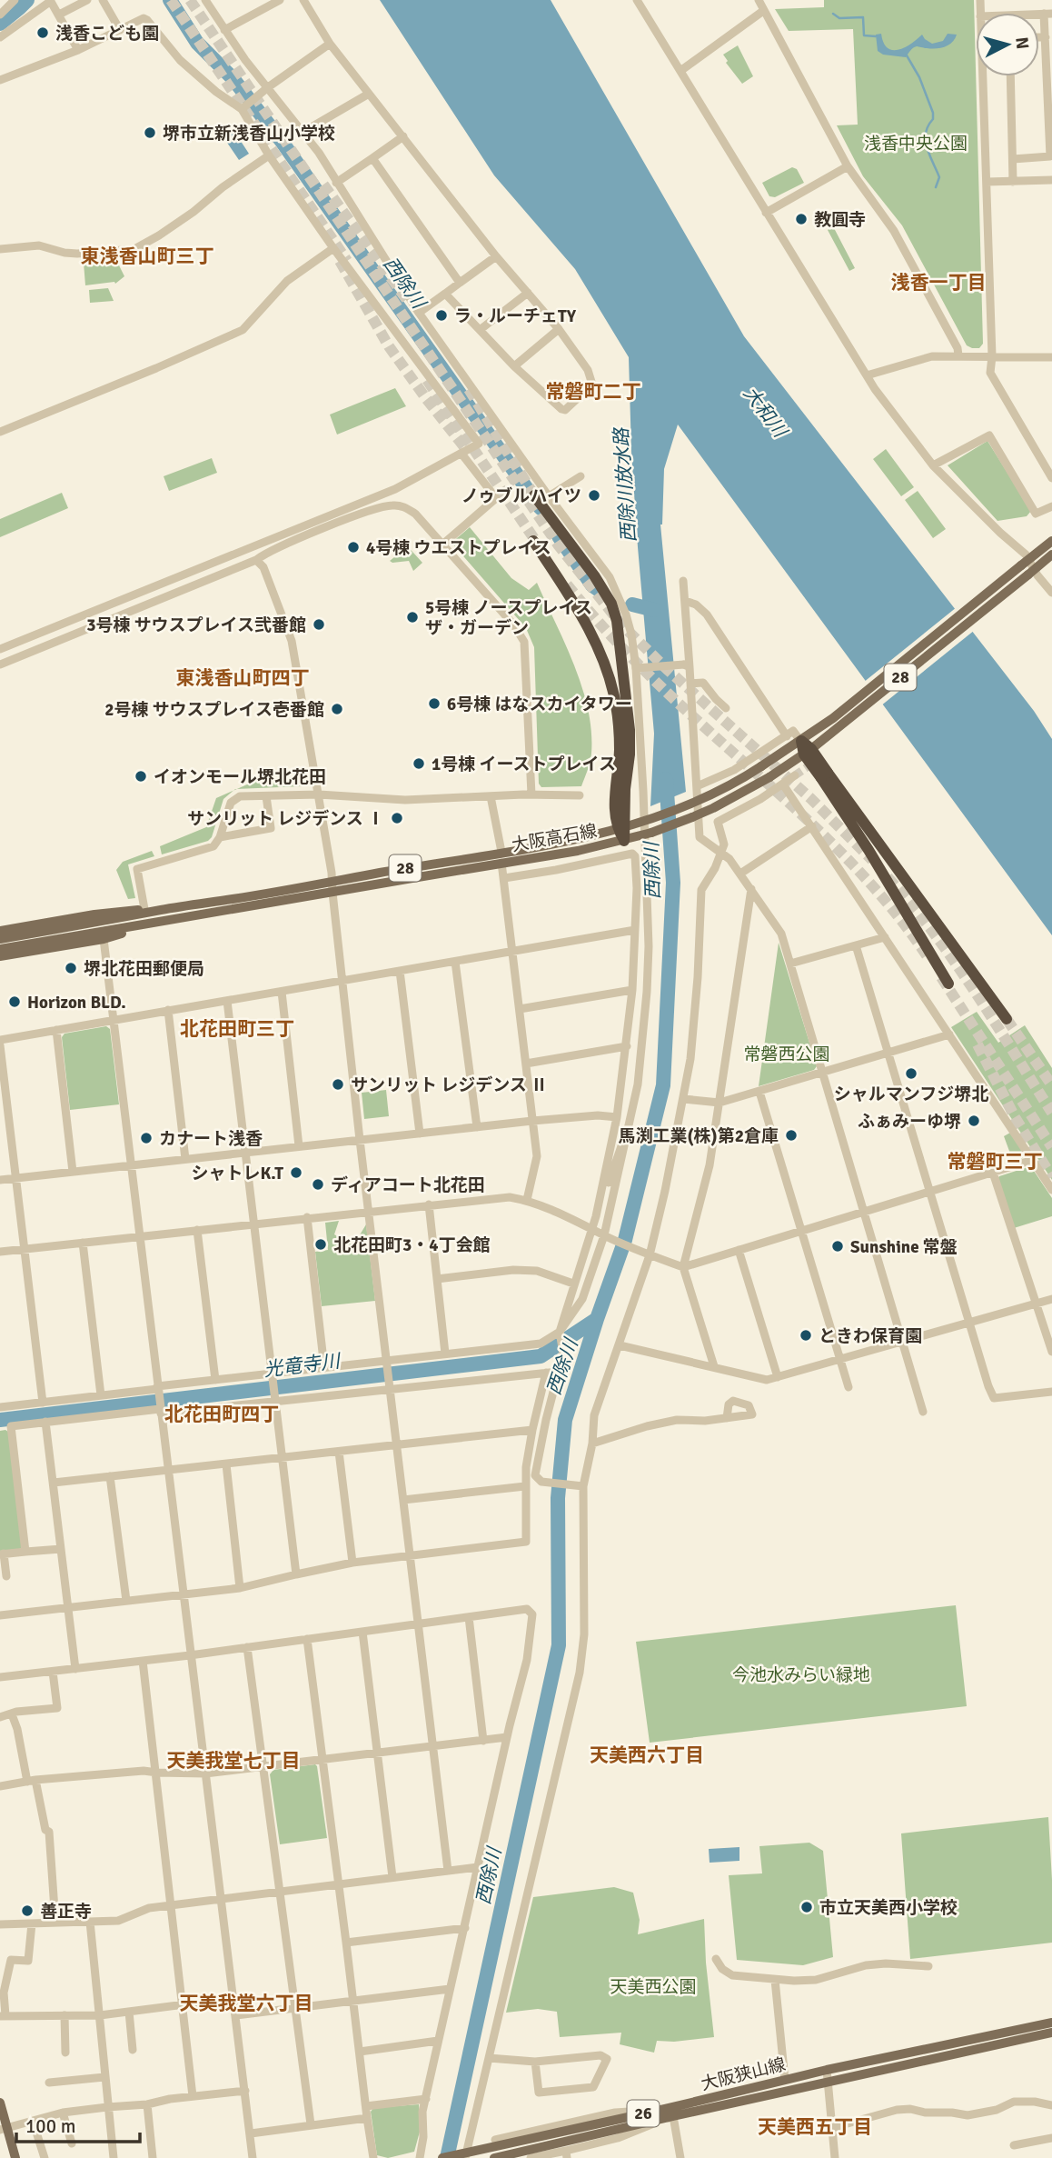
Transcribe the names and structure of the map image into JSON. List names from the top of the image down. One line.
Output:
{"streets":{"main road":["28","大阪高石線","大阪狭山線","26"]},"crossings":[["28","大阪高石線"]],"districts":["東浅香山町三丁","浅香一丁目","常磐町二丁","東浅香山町四丁","北花田町三丁","常磐町三丁","北花田町四丁","天美西六丁目","天美我堂七丁目","天美我堂六丁目","天美西五丁目"],"water":["西除川","大和川","西除川放水路","光竜寺川"],"parks":["浅香中央公園","常磐西公園","今池水みらい緑地","天美西公園"],"places":["浅香こども園","堺市立新浅香山小学校","教圓寺","ラ・ルーチェTY","ノゥブルハイツ","4号棟 ウエストプレイス","5号棟 ノースプレイス ザ・ガーデン","3号棟 サウスプレイス弐番館","6号棟 はなスカイタワー","2号棟 サウスプレイス壱番館","1号棟 イーストプレイス","イオンモール堺北花田","サンリット レジデンス Ⅰ","堺北花田郵便局","Horizon BLD.","シャルマンフジ堺北","サンリット レジデンス Ⅱ","ふぁみーゆ堺","馬渕工業(株)第2倉庫","カナート浅香","シャトレK.T","ディアコート北花田","北花田町3・4丁会館","Sunshine 常盤","ときわ保育園","市立天美西小学校","善正寺"],"scale_bar":"100 m","north":"right"}
